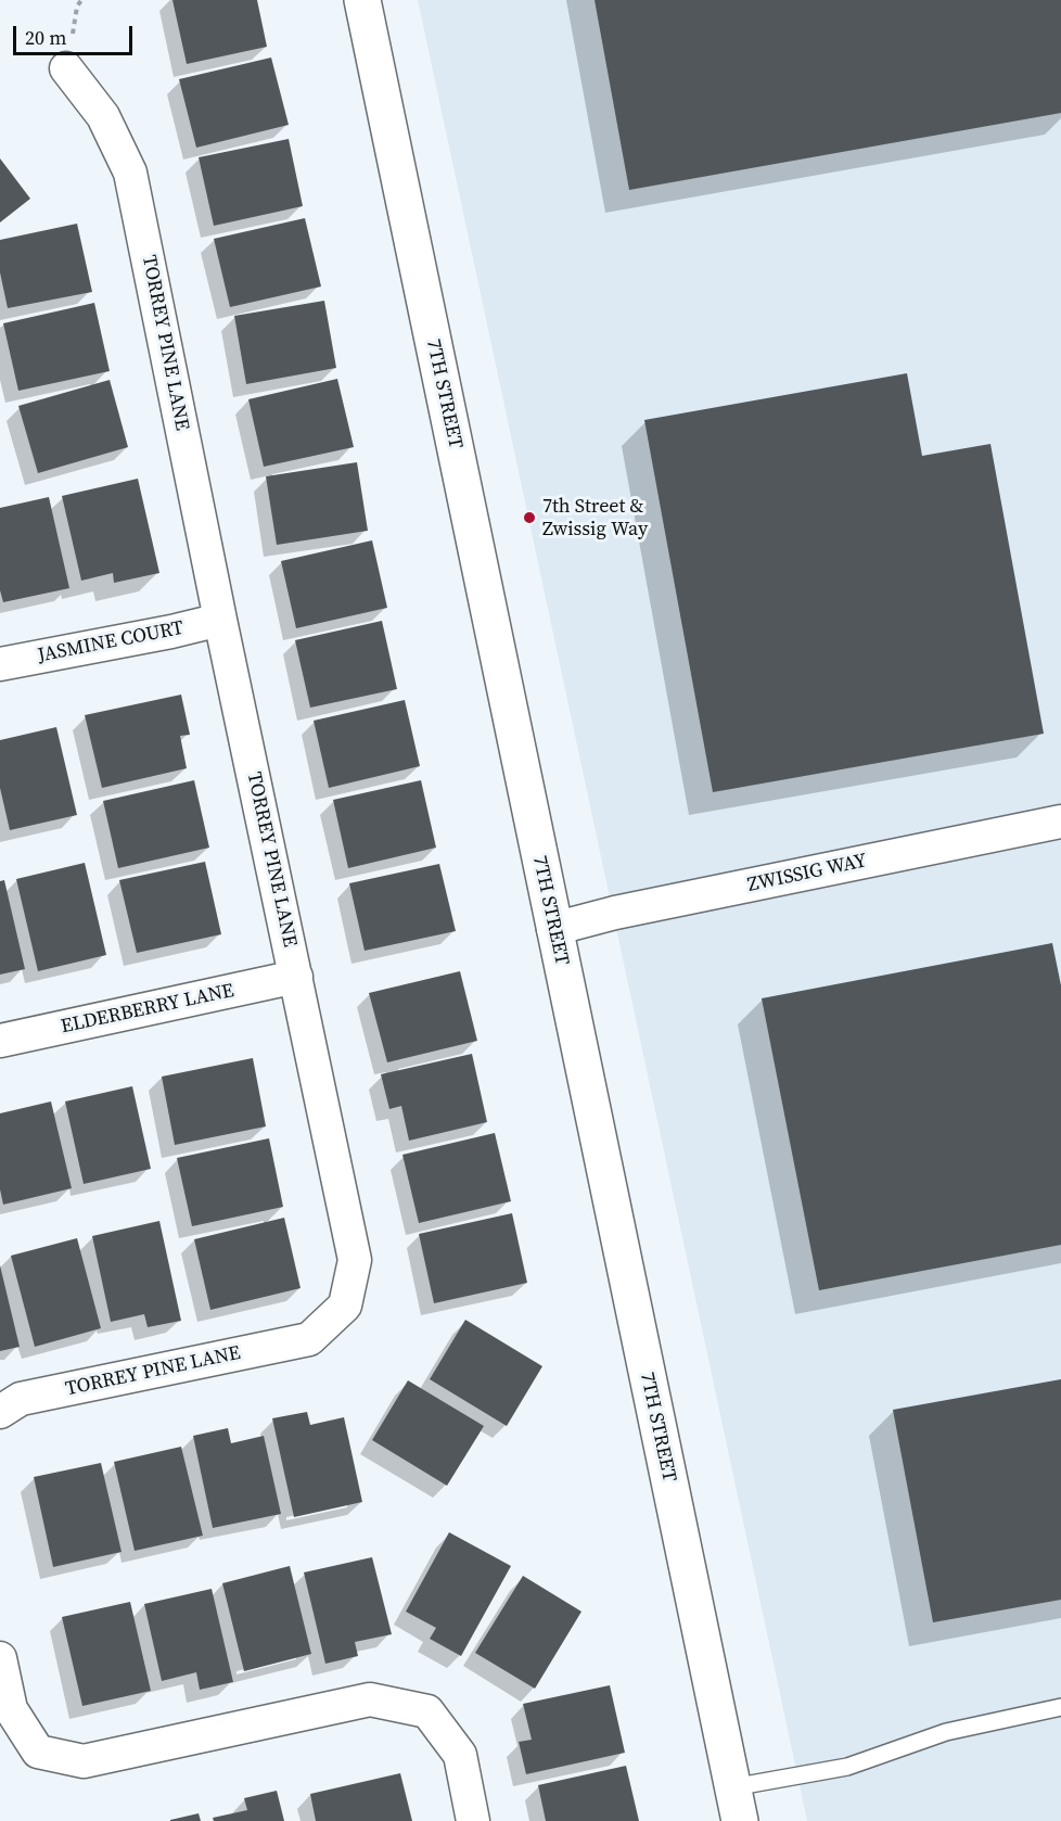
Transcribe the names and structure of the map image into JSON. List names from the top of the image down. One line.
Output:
{"streets":{"street":["TORREY PINE LANE","7TH STREET","JASMINE COURT","ZWISSIG WAY","ELDERBERRY LANE"]},"crossings":[["TORREY PINE LANE","JASMINE COURT"],["TORREY PINE LANE","ELDERBERRY LANE"],["7TH STREET","ZWISSIG WAY"]],"places":["7th Street & Zwissig Way"],"scale_bar":"20 m"}
